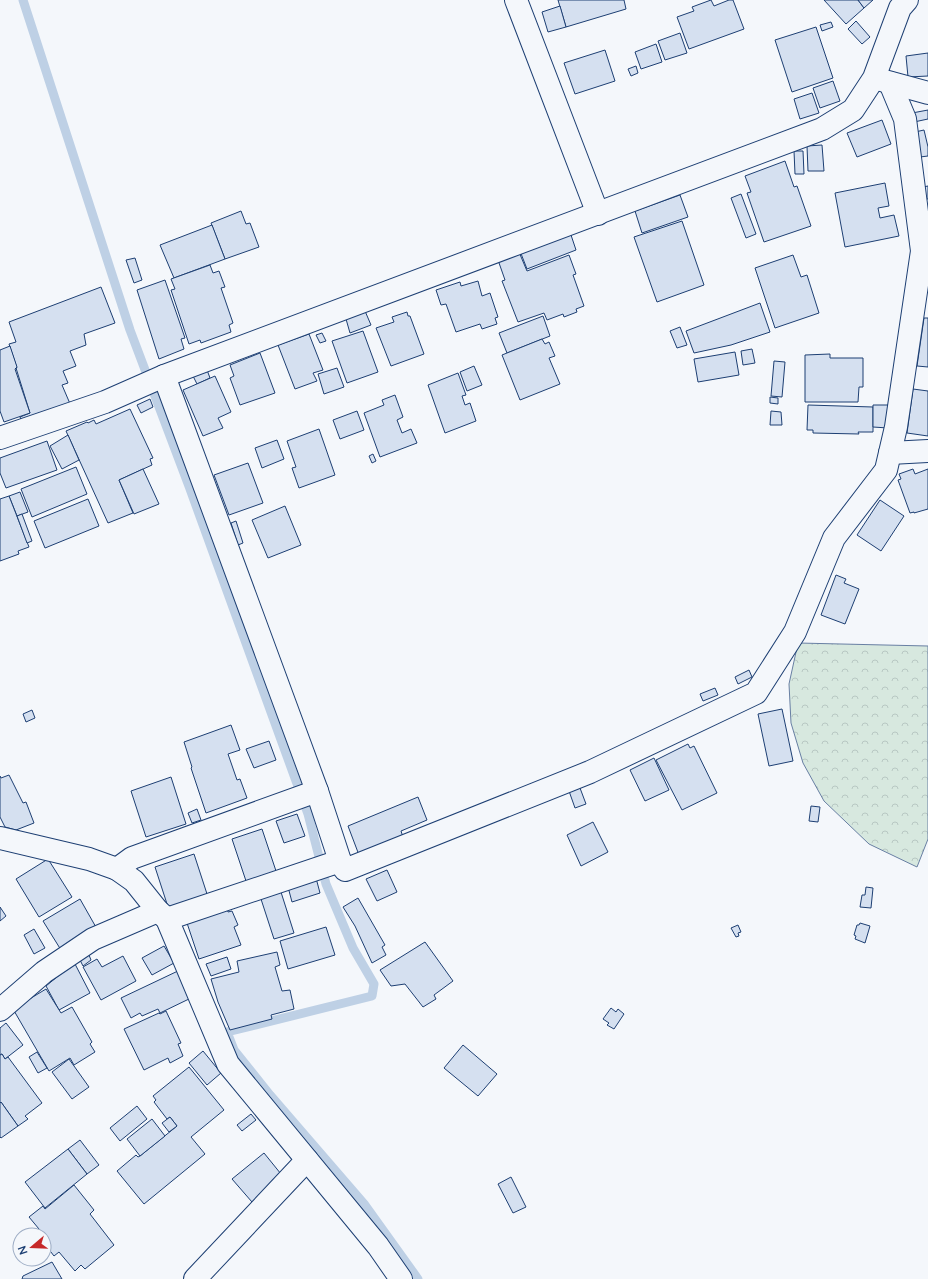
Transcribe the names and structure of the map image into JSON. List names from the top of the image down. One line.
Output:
{"north":"left"}
